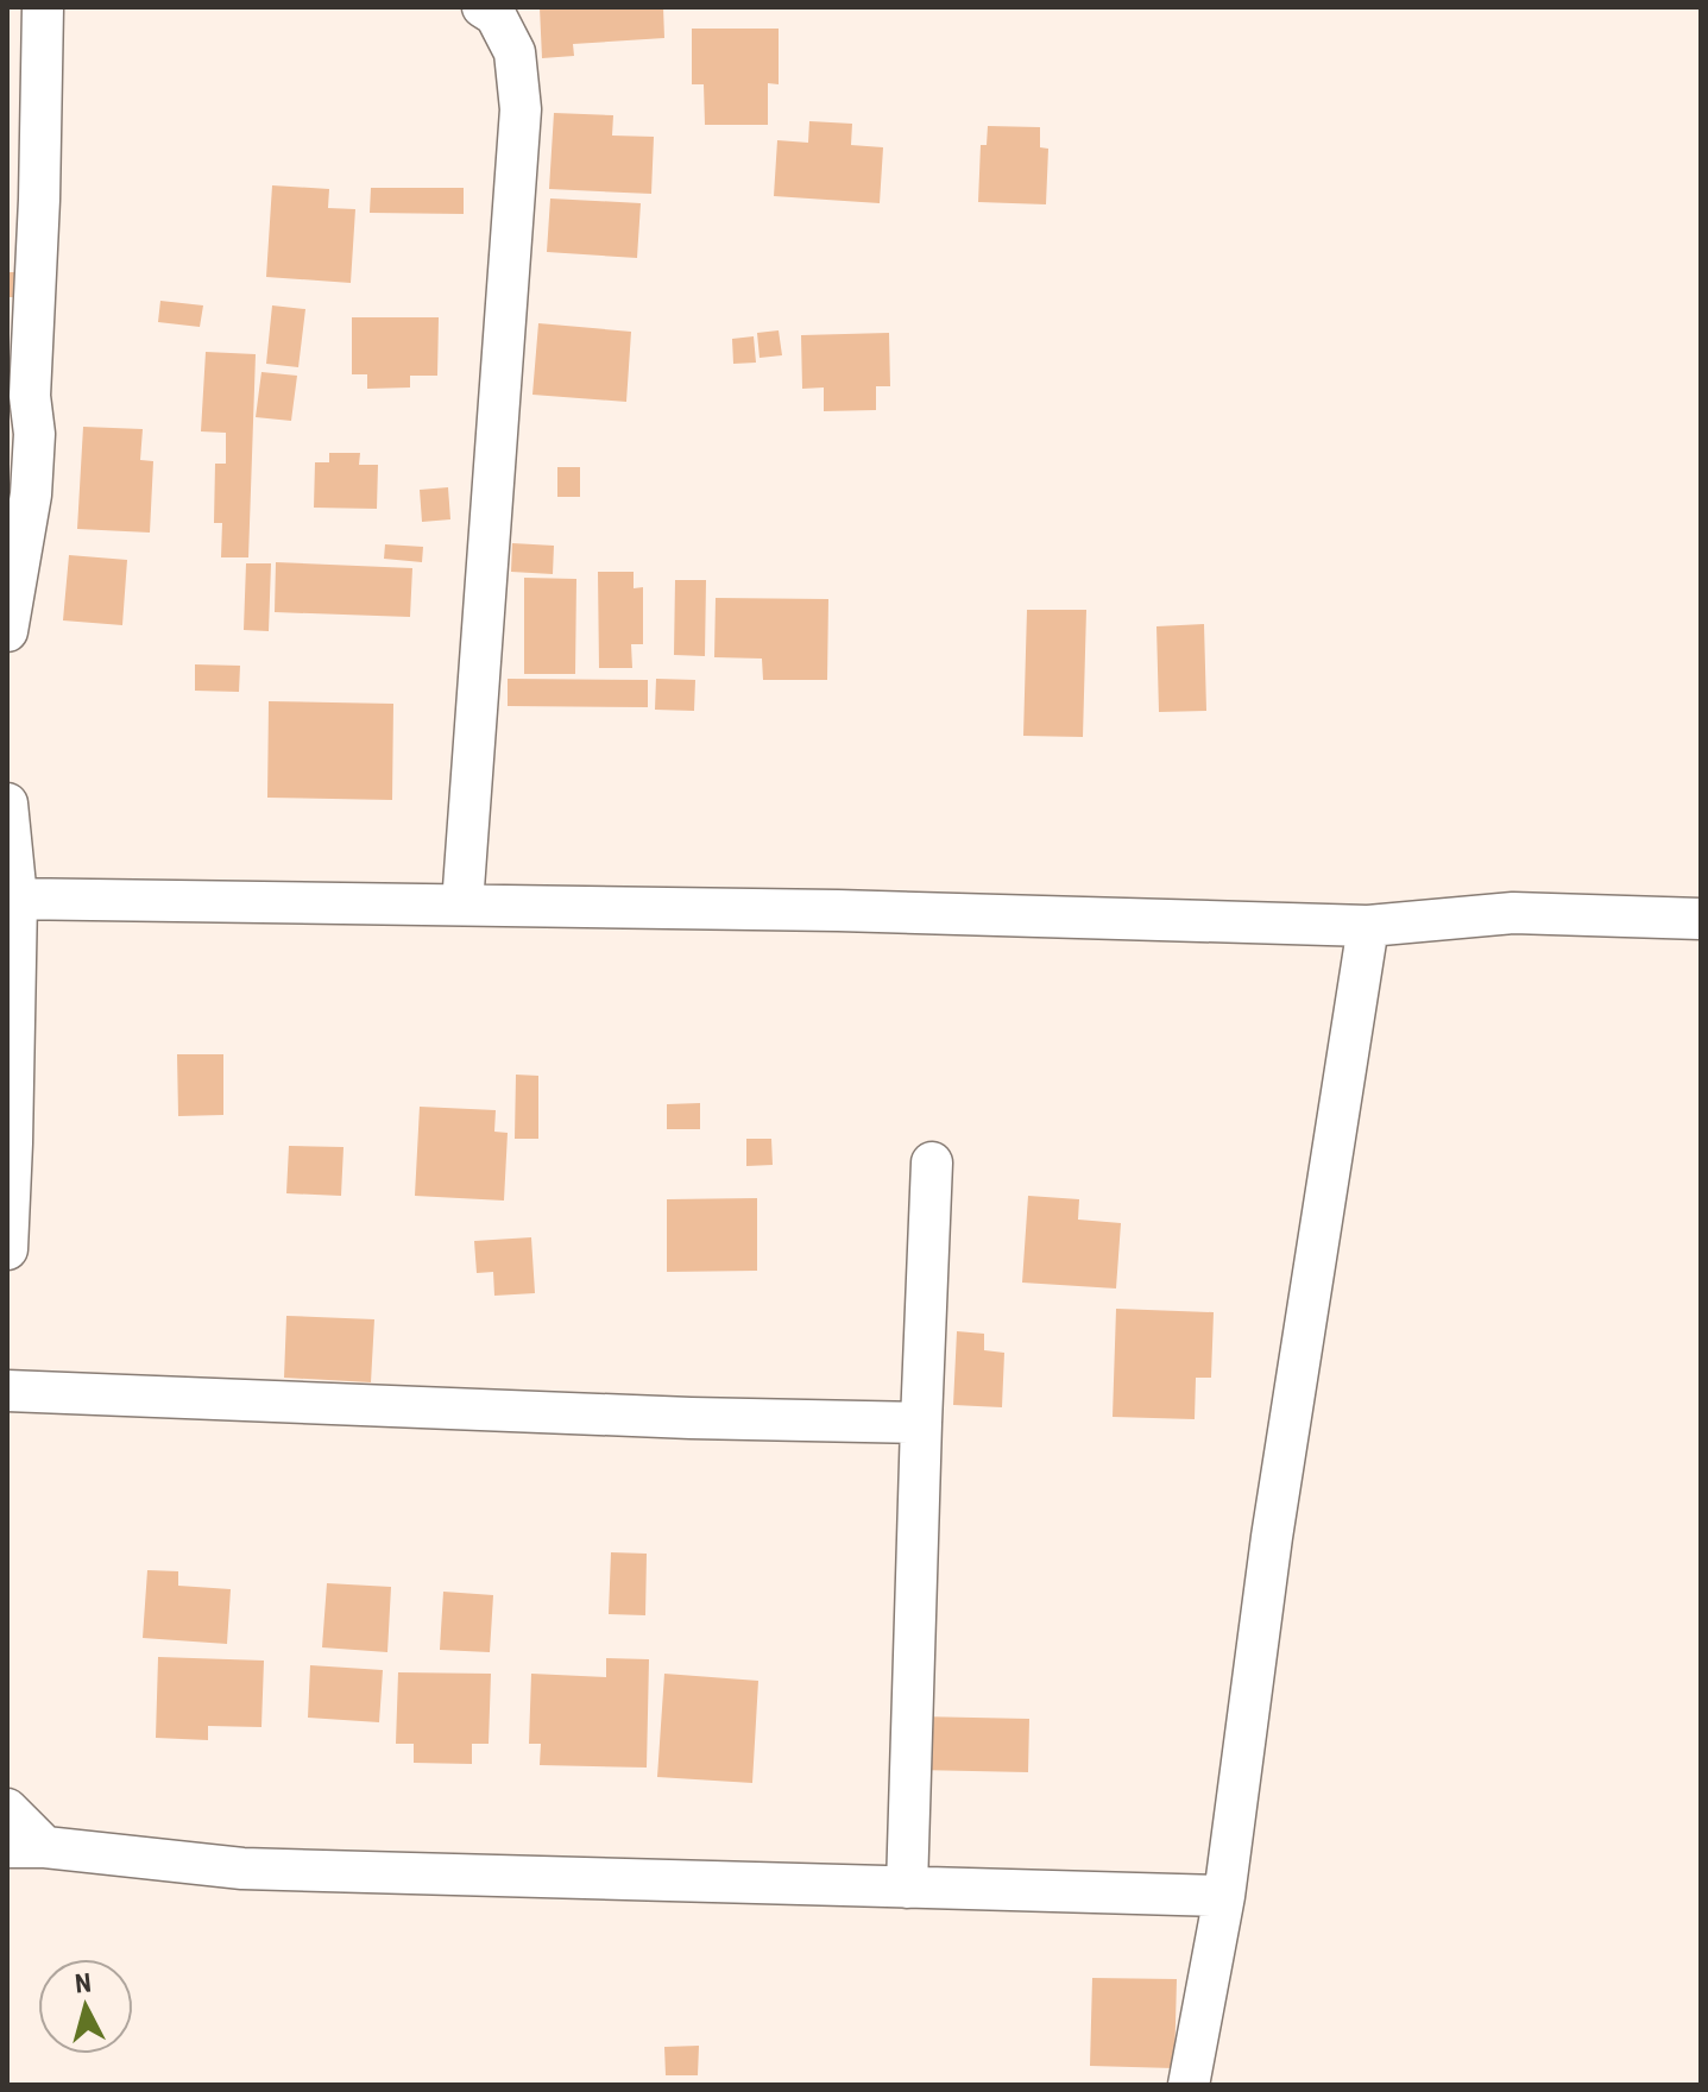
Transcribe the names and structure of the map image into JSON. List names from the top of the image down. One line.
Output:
{"north":"top"}
